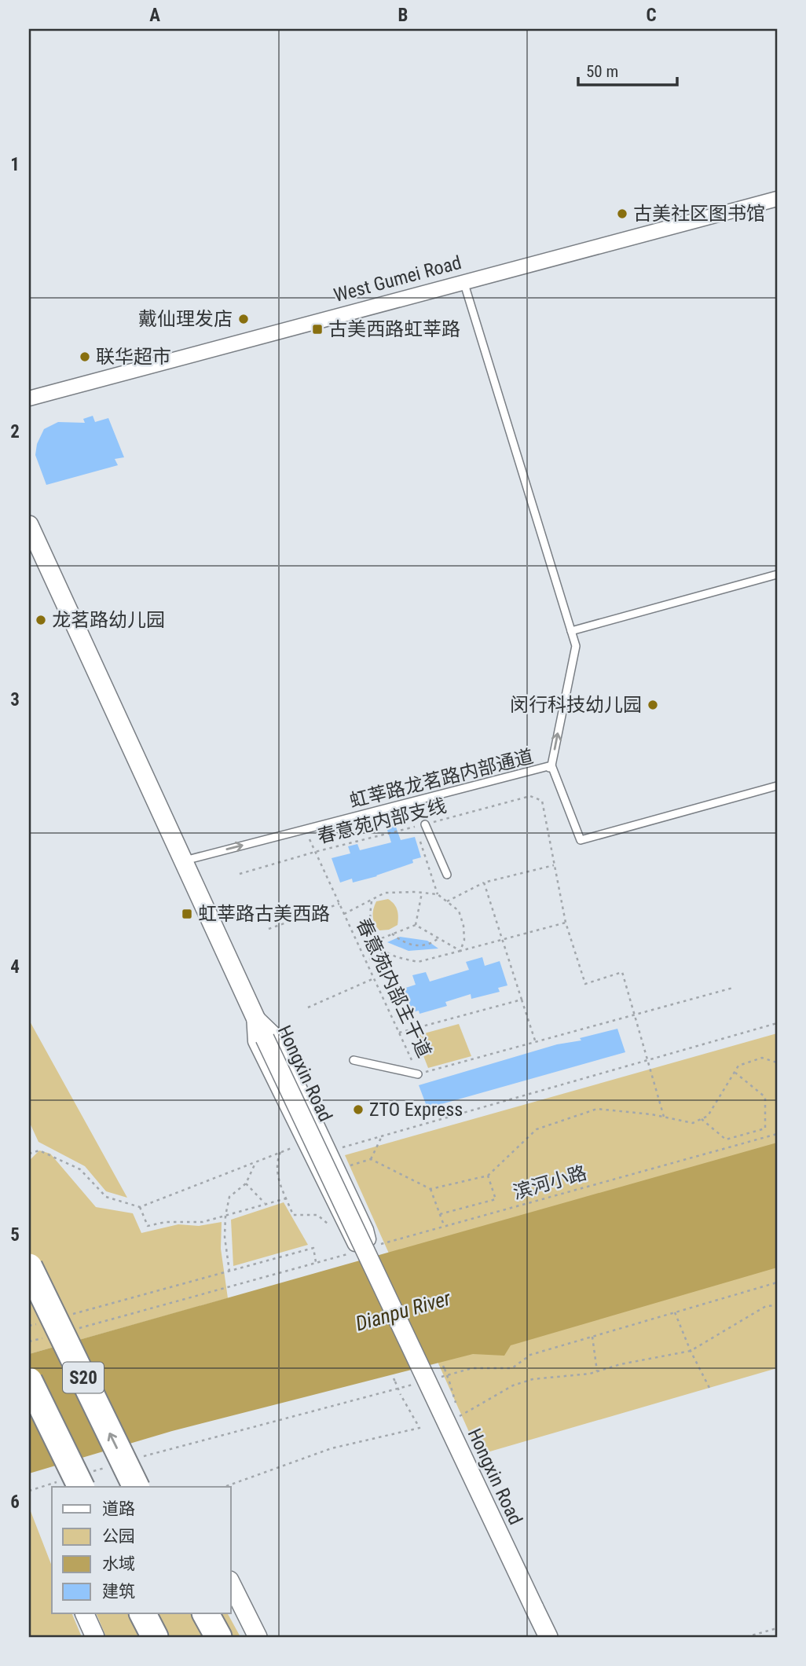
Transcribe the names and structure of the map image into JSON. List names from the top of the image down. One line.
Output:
{"streets":{"highway":["S20"],"street":["West Gumei Road","Hongxin Road"],"lane":["虹莘路龙茗路内部通道"],"path":["春意苑内部支线","春意苑内部主干道","滨河小路"]},"crossings":[["West Gumei Road","虹莘路龙茗路内部通道"],["虹莘路龙茗路内部通道","春意苑内部主干道"],["虹莘路龙茗路内部通道","Hongxin Road"],["春意苑内部支线","春意苑内部主干道"]],"water":["Dianpu River"],"places":{"other":["古美社区图书馆","戴仙理发店","联华超市","龙茗路幼儿园","闵行科技幼儿园","ZTO Express"],"transit":["古美西路虹莘路","虹莘路古美西路"]},"legend":["道路","公园","水域","建筑"],"scale_bar":"50 m","grid":{"columns":["A","B","C"],"rows":["1","2","3","4","5","6"]}}
